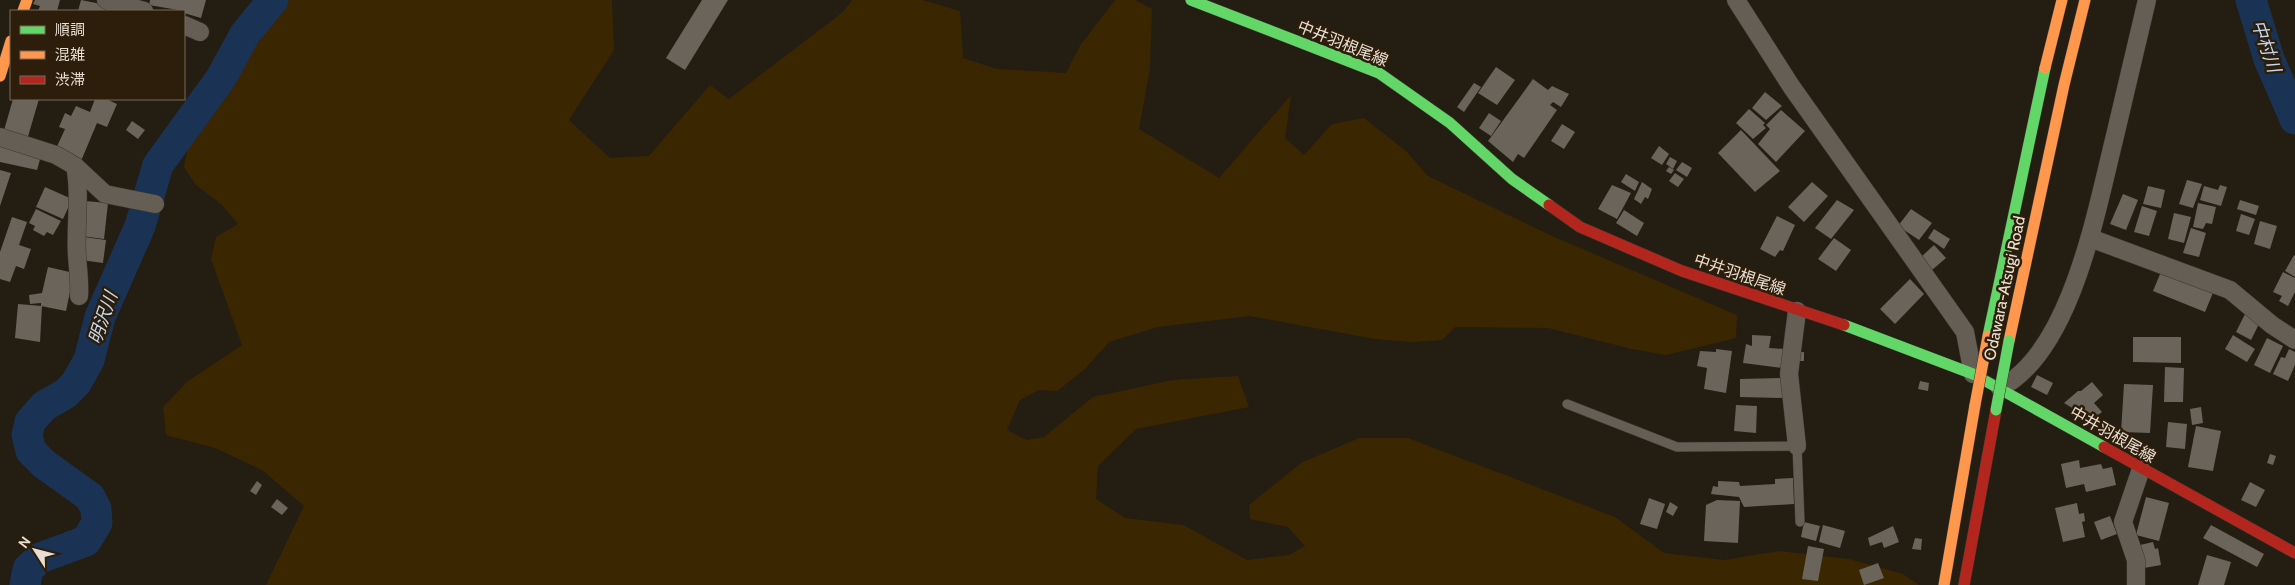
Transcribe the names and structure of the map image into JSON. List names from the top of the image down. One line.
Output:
{"streets":{"main road":["中井羽根尾線","Odawara-Atsugi Road"]},"water":["中村川","明沢川"],"legend":["順調","混雑","渋滞"],"north":"top left"}
